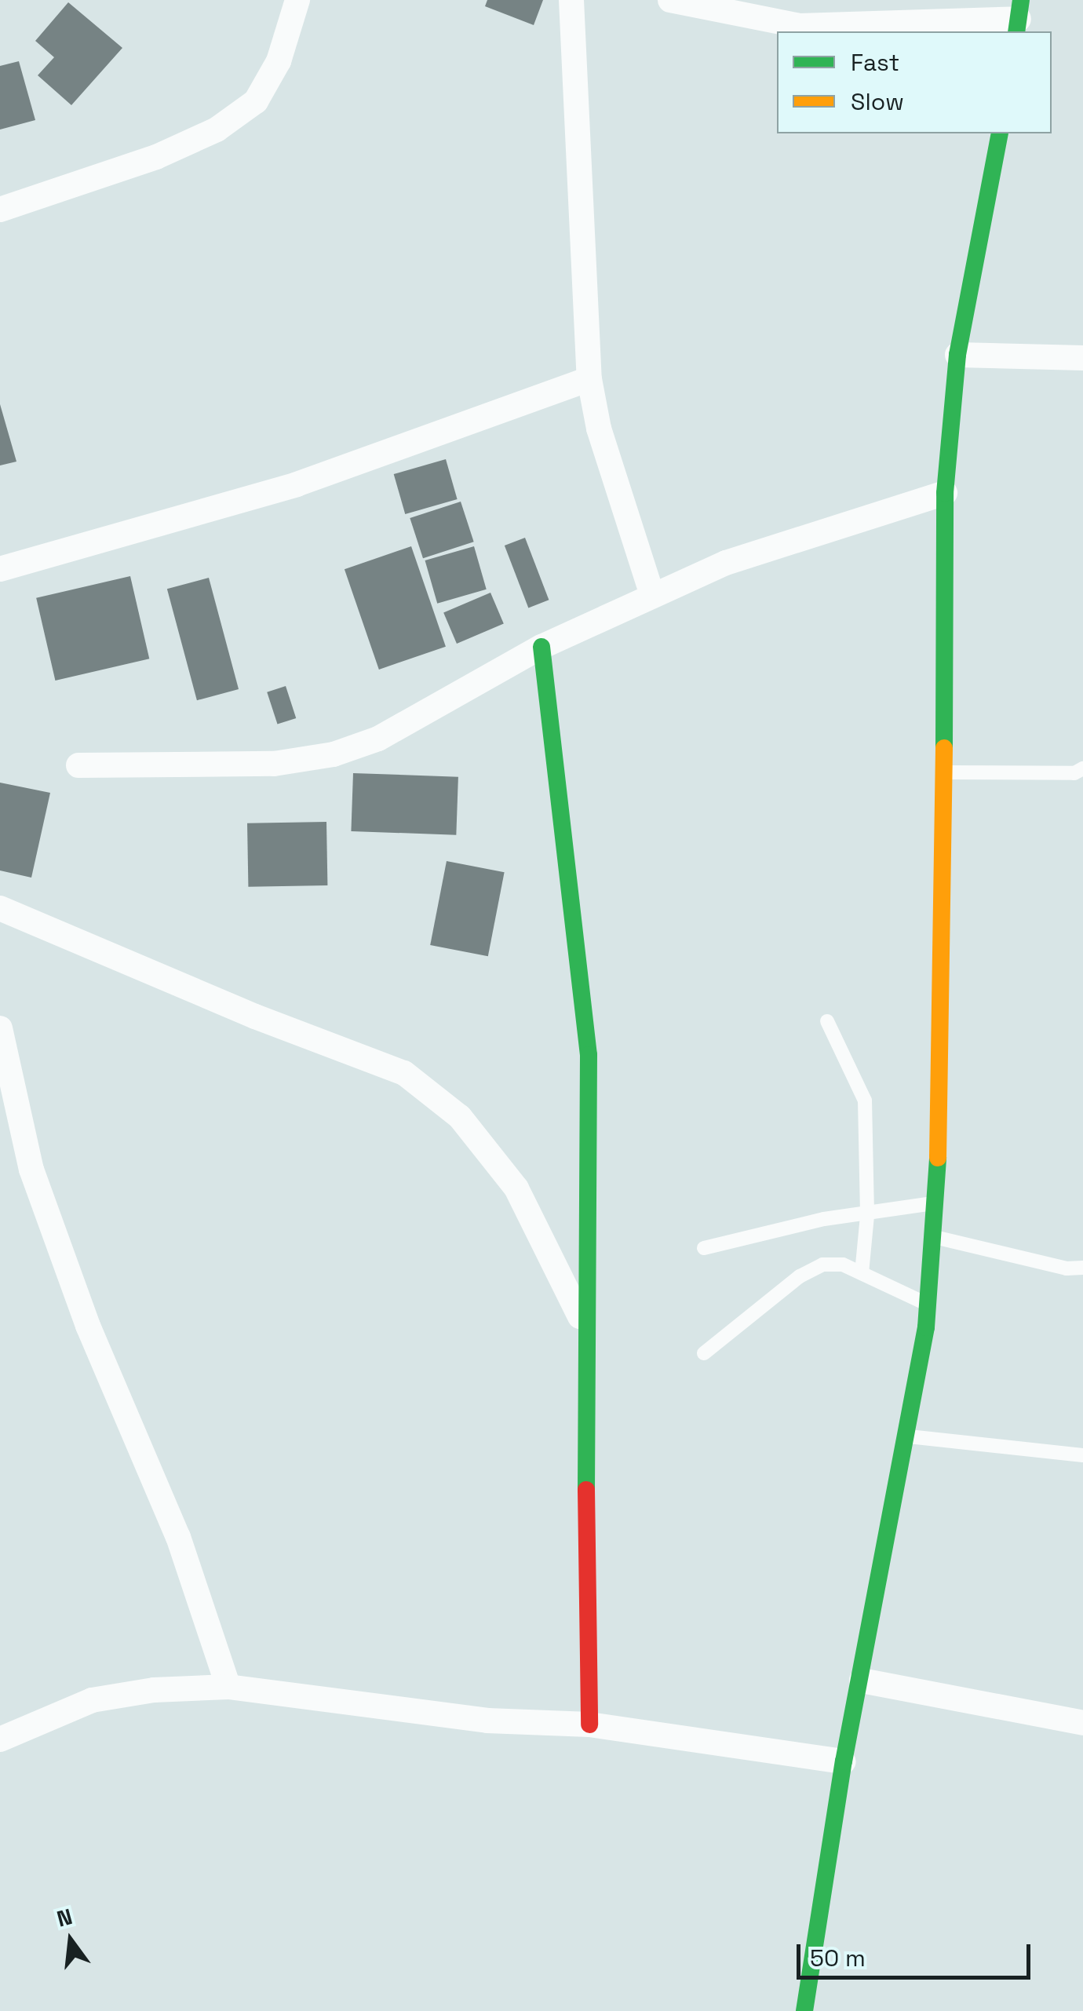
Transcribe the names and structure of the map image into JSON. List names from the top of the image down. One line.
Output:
{"legend":["Fast","Slow"],"scale_bar":"50 m","north":"top"}
